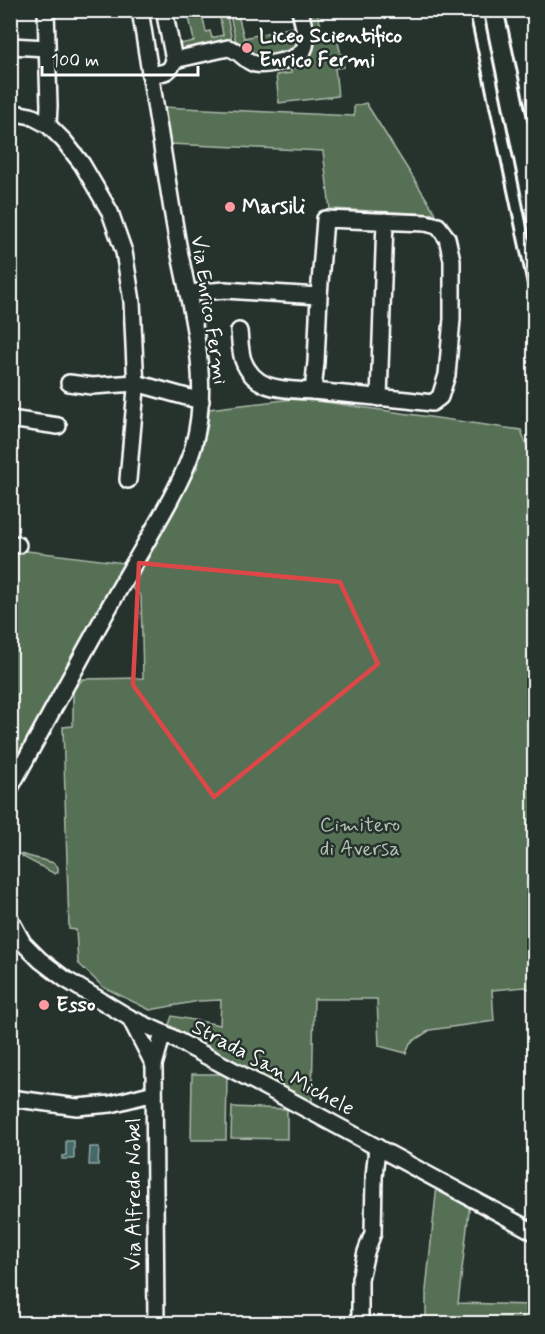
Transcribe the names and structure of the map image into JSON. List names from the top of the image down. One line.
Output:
{"streets":{"street":["Via Enrico Fermi","Strada San Michele","Via Alfredo Nobel"]},"crossings":[["Strada San Michele","Via Alfredo Nobel"]],"parks":["Cimitero di Aversa"],"places":["Liceo Scientifico Enrico Fermi","Marsili","Esso"],"scale_bar":"100 m"}
